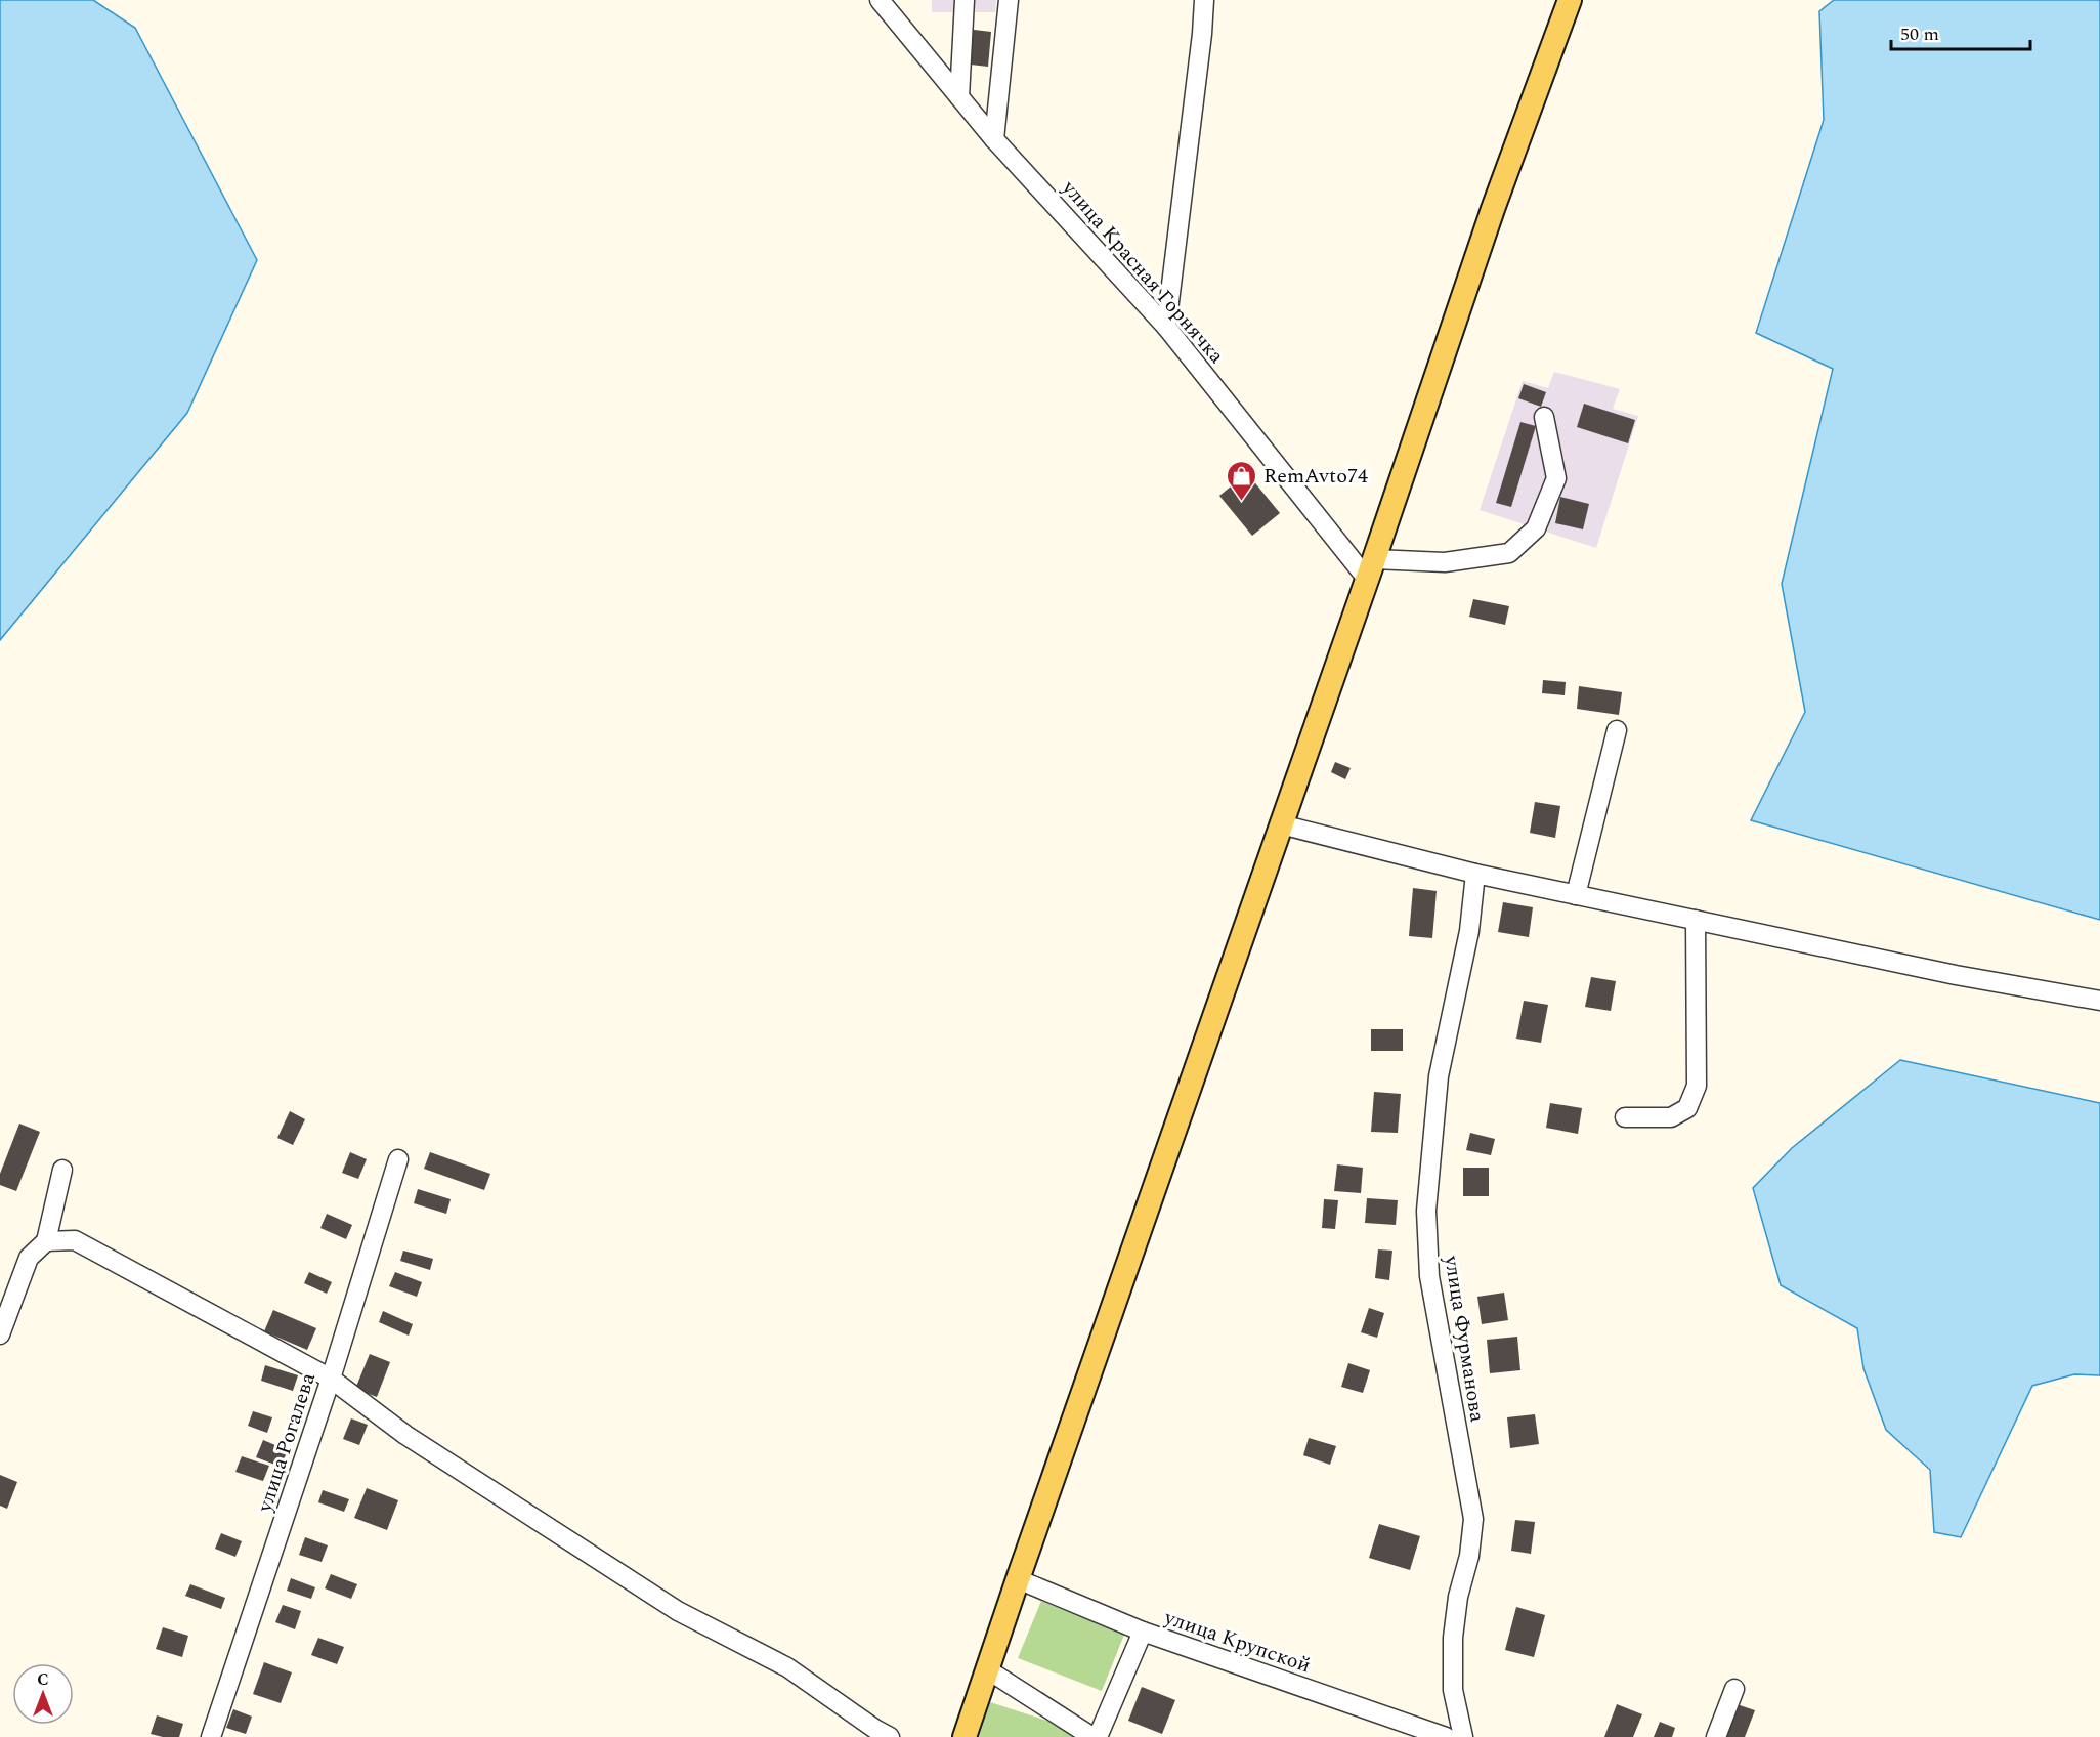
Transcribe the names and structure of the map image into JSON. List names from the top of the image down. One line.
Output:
{"streets":{"street":["улица Красная Горнячка","улица Фурманова","улица Рогалева","улица Крупской"]},"places":{"shop":["RemAvto74"]},"scale_bar":"50 m","north":"top"}
